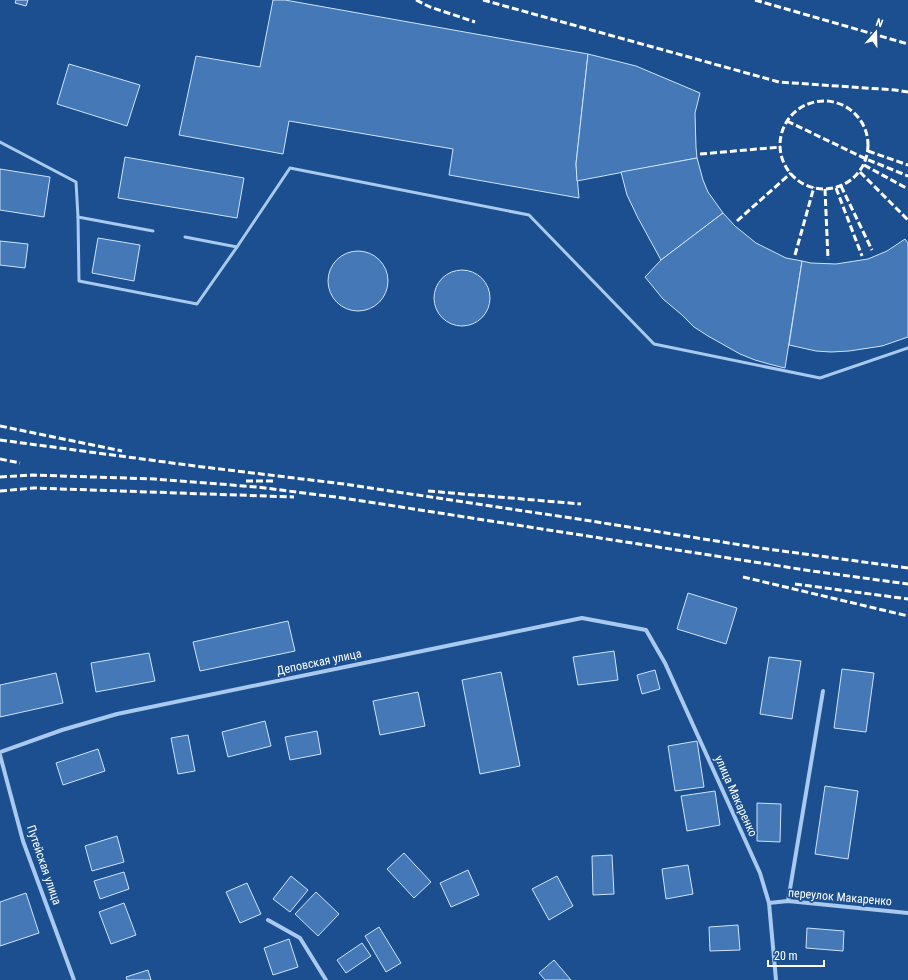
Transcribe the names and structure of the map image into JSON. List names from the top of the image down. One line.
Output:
{"streets":{"street":["Деповская улица","улица Макаренко","Путейская улица","переулок Макаренко"]},"crossings":[["Деповская улица","улица Макаренко"],["Деповская улица","Путейская улица"],["улица Макаренко","переулок Макаренко"]],"scale_bar":"20 m","north":"top"}
